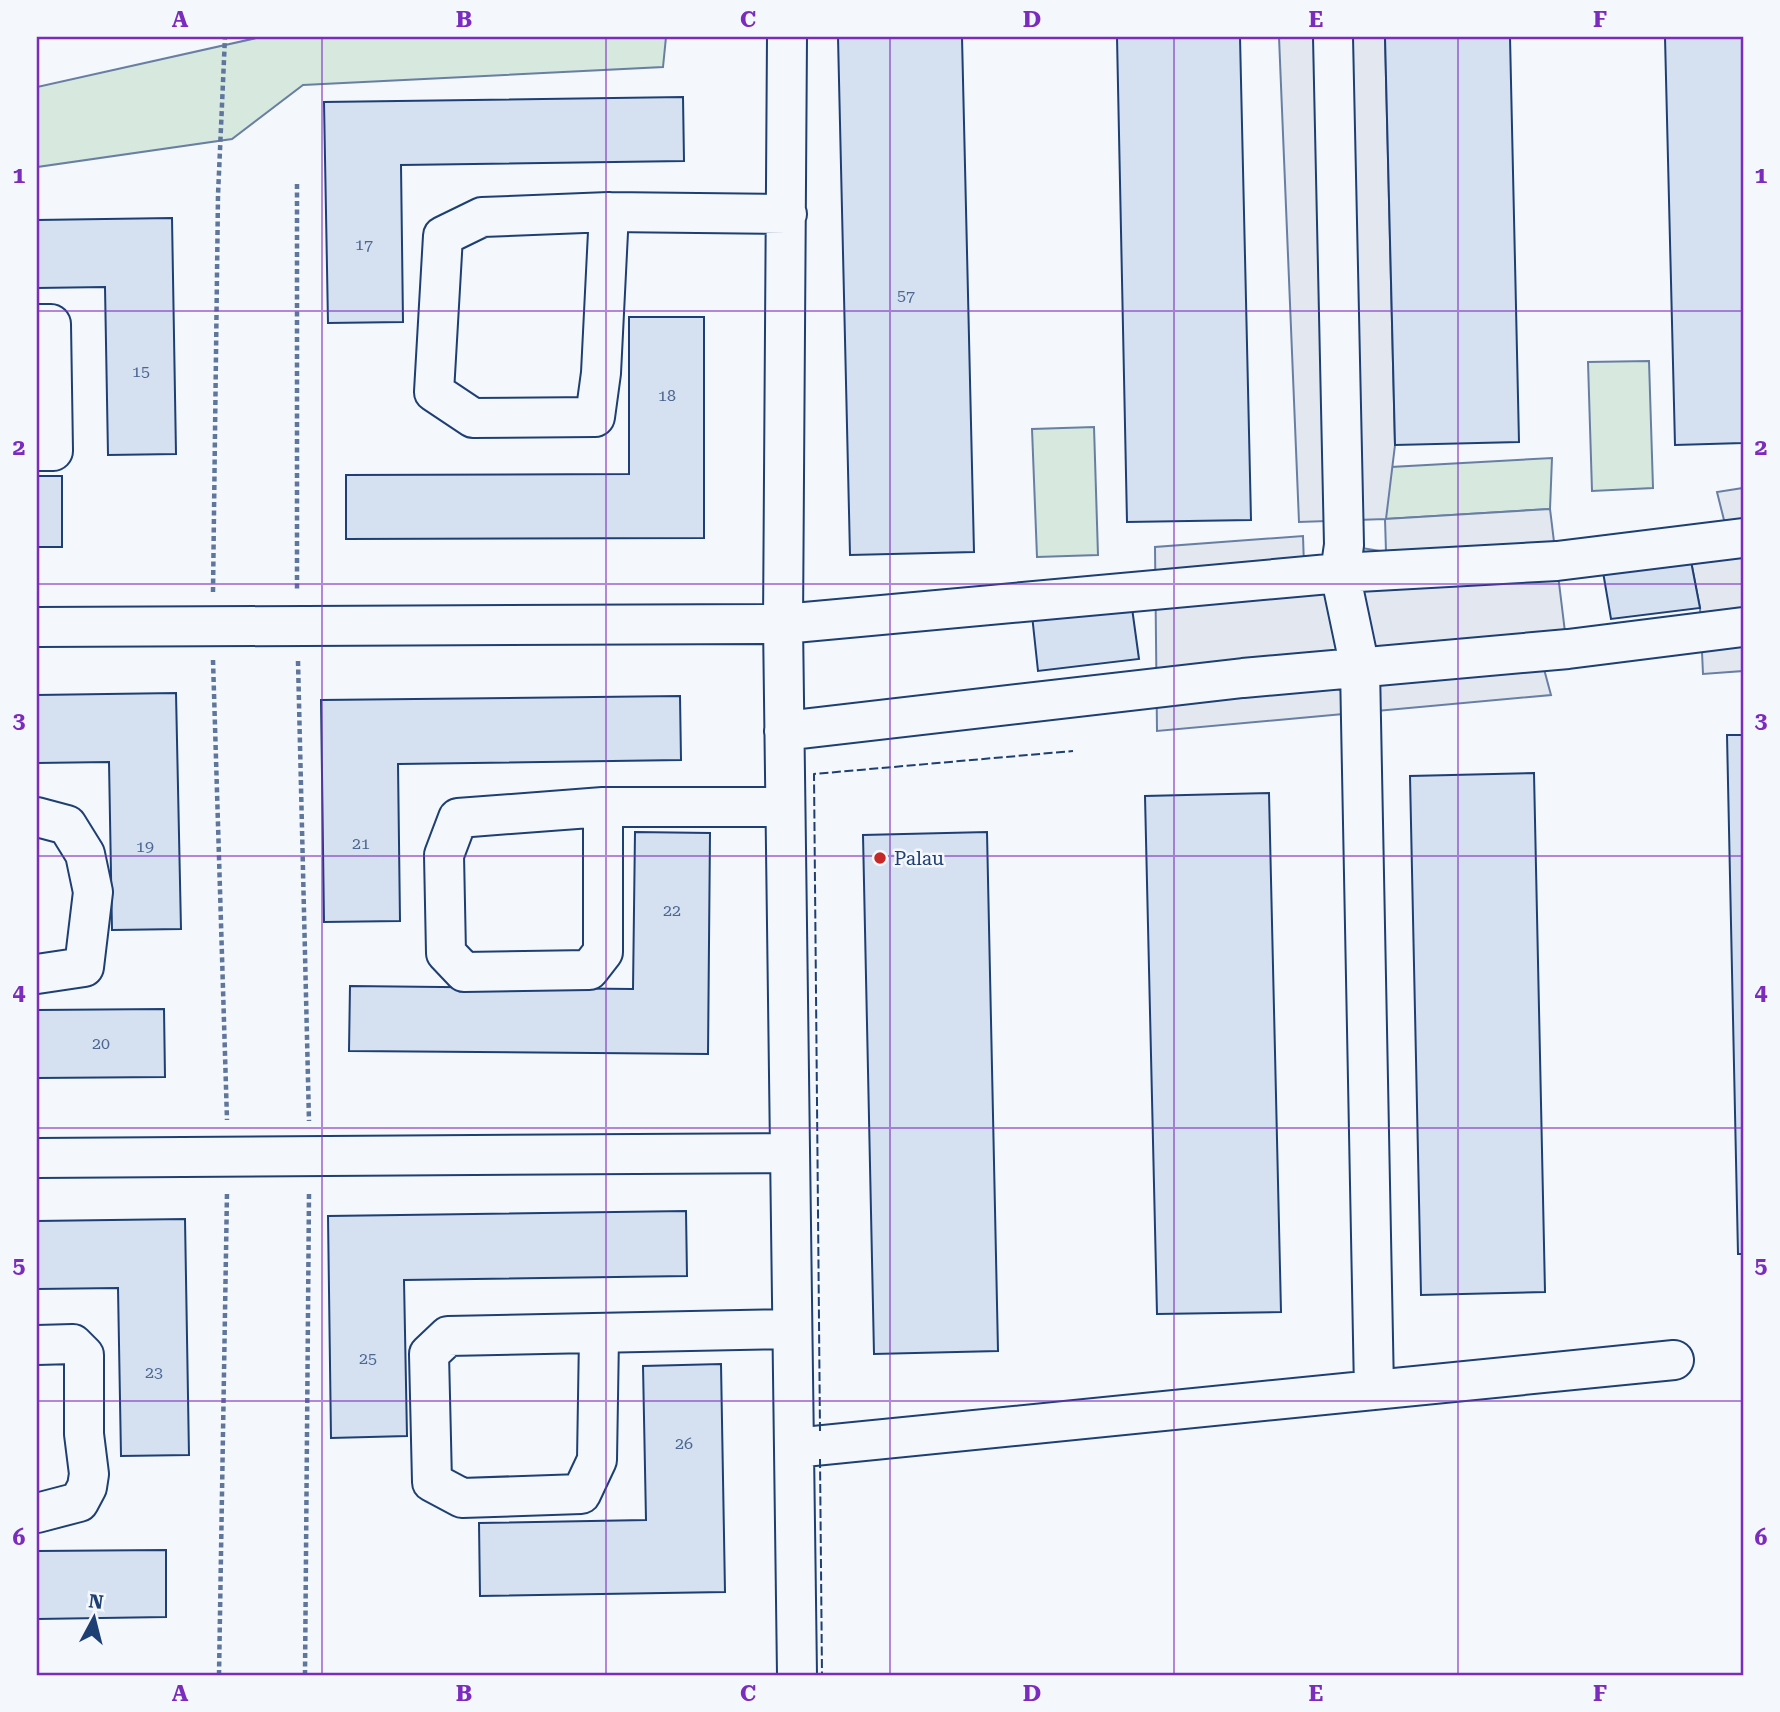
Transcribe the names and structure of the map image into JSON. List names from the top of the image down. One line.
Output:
{"places":["Palau"],"house_numbers":["17","57","15","18","21","19","22","20","25","23","26"],"north":"top","grid":{"columns":["A","B","C","D","E","F"],"rows":["1","2","3","4","5","6"]}}
